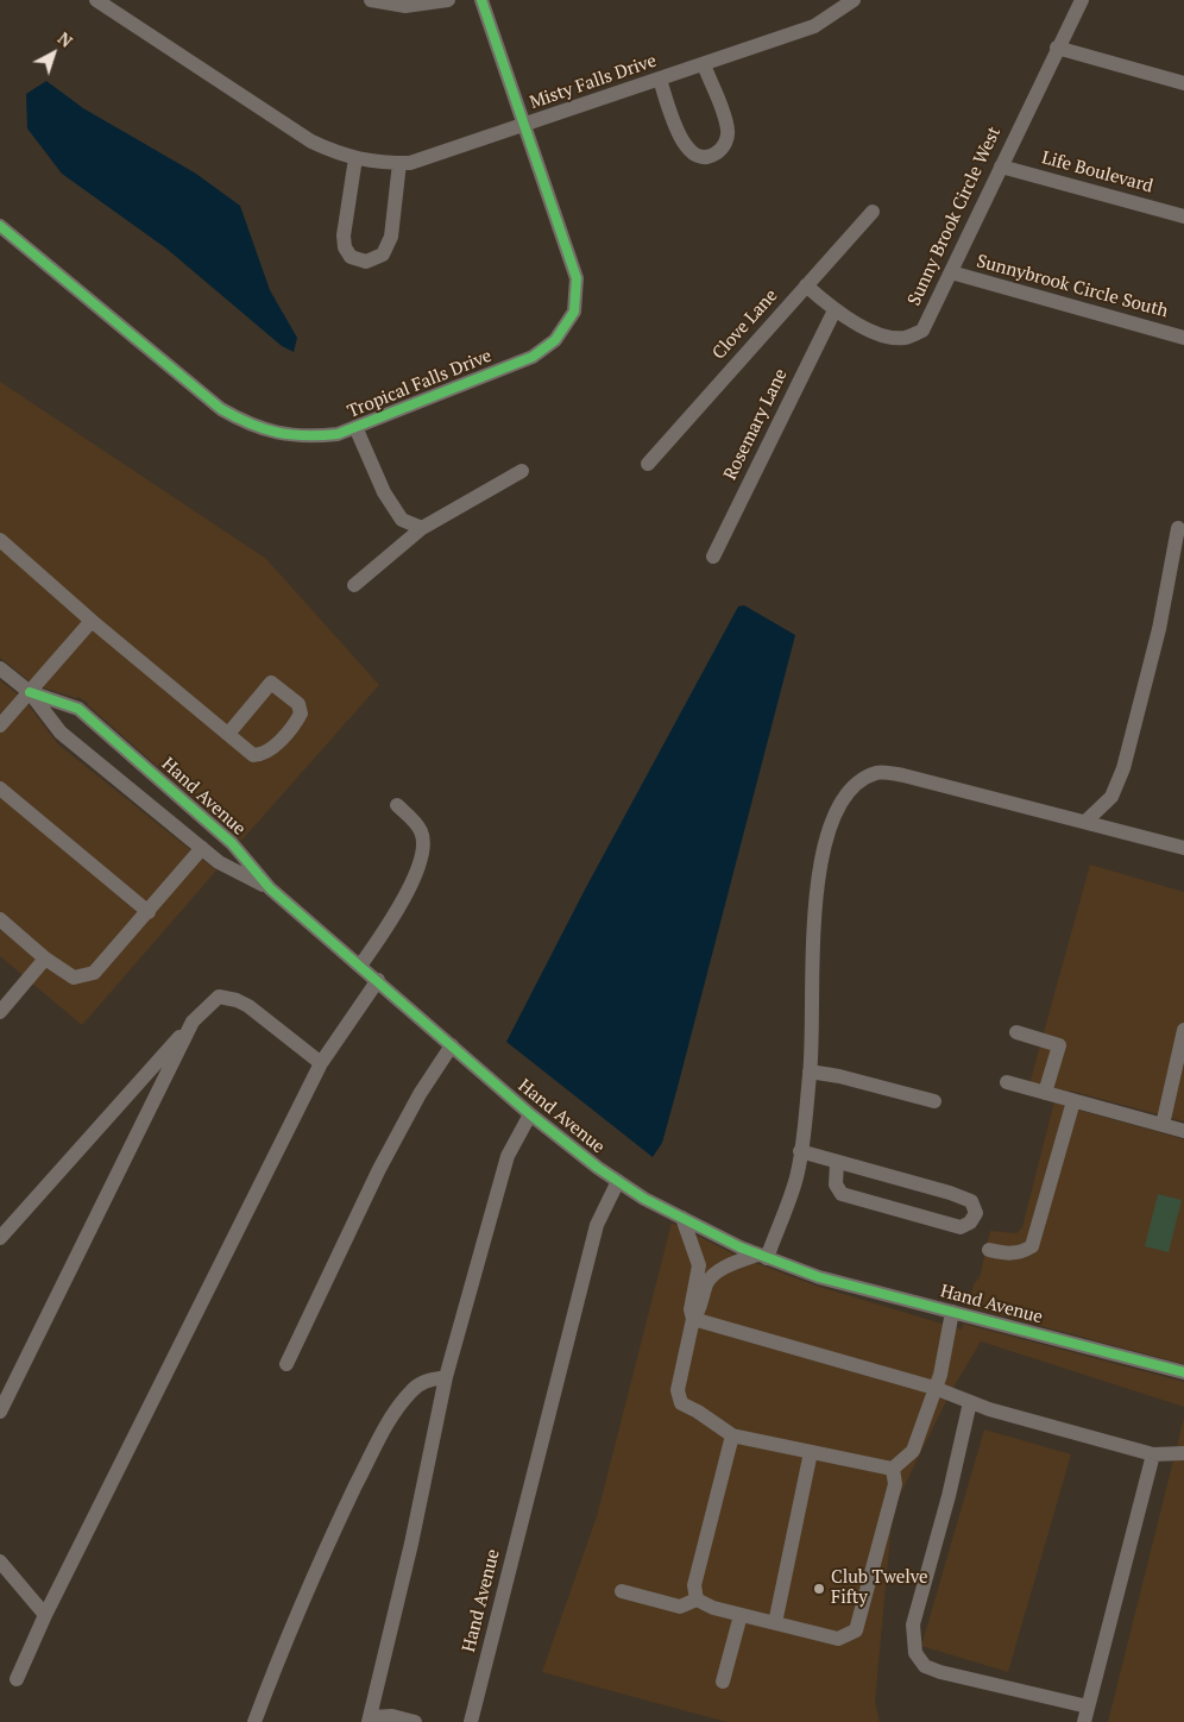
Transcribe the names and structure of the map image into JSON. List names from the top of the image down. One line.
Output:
{"streets":{"street":["Misty Falls Drive","Life Boulevard","Sunny Brook Circle West","Sunnybrook Circle South","Clove Lane","Tropical Falls Drive","Rosemary Lane","Hand Avenue"]},"crossings":[["Misty Falls Drive","Tropical Falls Drive"],["Life Boulevard","Sunny Brook Circle West"],["Sunny Brook Circle West","Sunnybrook Circle South"],["Sunny Brook Circle West","Clove Lane"],["Sunny Brook Circle West","Rosemary Lane"]],"places":["Club Twelve Fifty"],"north":"top right"}
